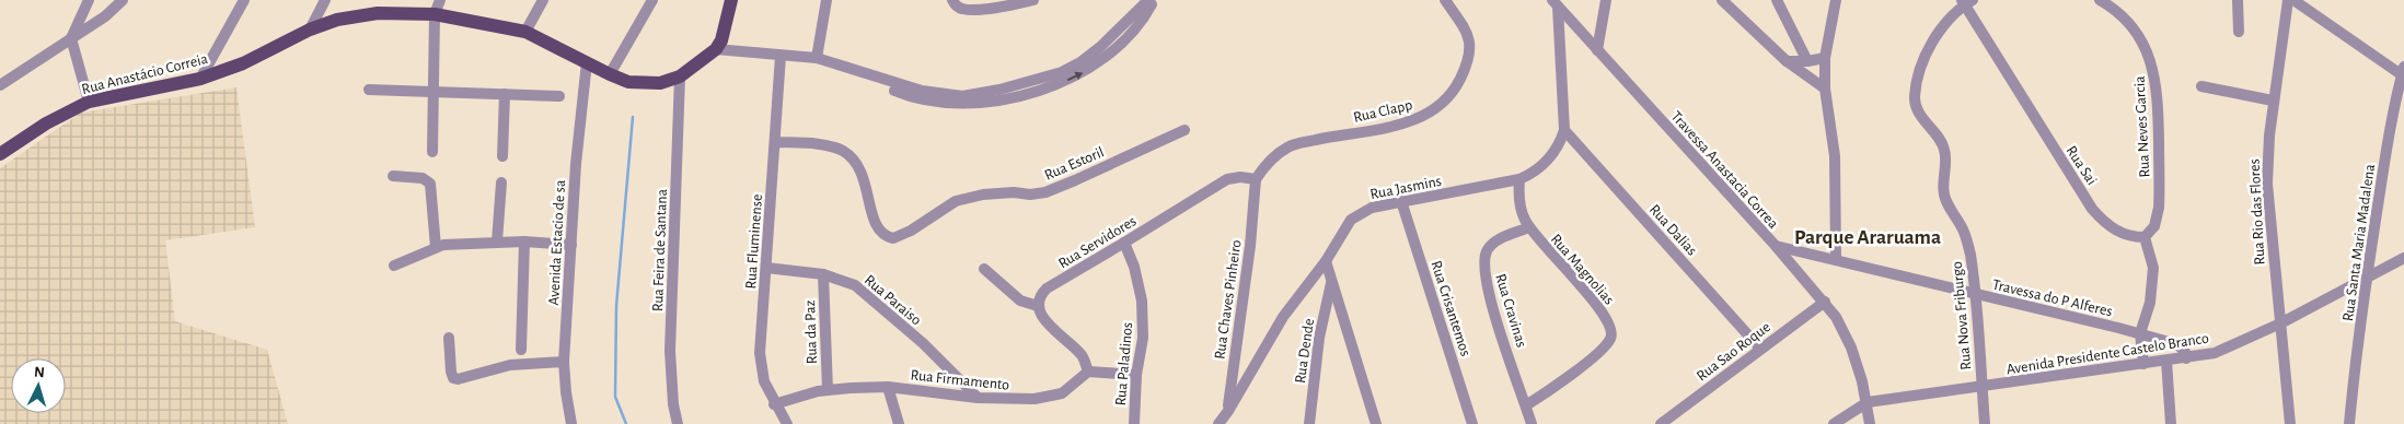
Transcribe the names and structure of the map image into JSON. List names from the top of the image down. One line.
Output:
{"streets":{"main road":["Rua Anastácio Correia"],"street":["Rua Clapp","Rua Neves Garcia","Rua Estoril","Rua Sai","Travessa Anastacia Correa","Rua Jasmins","Rua Rio das Flores","Rua Dalias","Rua Fluminense","Rua Servidores","Avenida Estacio de sa","Rua Santa Maria Madalena","Rua Feira de Santana","Rua Magnolias","Travessa do P Alferes","Rua Paraiso","Rua Chaves Pinheiro","Rua Crisantemos","Rua Cravinas","Rua Nova Friburgo","Rua da Paz","Rua Dende","Rua Sao Roque","Avenida Presidente Castelo Branco","Rua Paladinos","Rua Firmamento"]},"crossings":[["Rua Anastácio Correia","Avenida Estacio de sa"],["Rua Anastácio Correia","Rua Feira de Santana"],["Rua Clapp","Rua Servidores"],["Rua Clapp","Rua Chaves Pinheiro"],["Rua Neves Garcia","Rua Sai"],["Rua Estoril","Rua Fluminense"],["Rua Sai","Rua Nova Friburgo"],["Travessa Anastacia Correa","Travessa do P Alferes"],["Travessa Anastacia Correa","Rua Sao Roque"],["Travessa Anastacia Correa","Avenida Presidente Castelo Branco"],["Rua Jasmins","Rua Dalias"],["Rua Jasmins","Rua Magnolias"],["Rua Jasmins","Rua Chaves Pinheiro"],["Rua Jasmins","Rua Crisantemos"],["Rua Rio das Flores","Avenida Presidente Castelo Branco"],["Rua Dalias","Rua Sao Roque"],["Rua Fluminense","Rua Paraiso"],["Rua Fluminense","Rua Firmamento"],["Rua Servidores","Rua Chaves Pinheiro"],["Rua Servidores","Rua Paladinos"],["Rua Santa Maria Madalena","Avenida Presidente Castelo Branco"],["Rua Magnolias","Rua Cravinas"],["Travessa do P Alferes","Rua Nova Friburgo"],["Travessa do P Alferes","Avenida Presidente Castelo Branco"],["Rua Paraiso","Rua da Paz"],["Rua Paraiso","Rua Firmamento"],["Rua Nova Friburgo","Avenida Presidente Castelo Branco"],["Rua da Paz","Rua Firmamento"]],"districts":["Parque Araruama"],"north":"top"}
